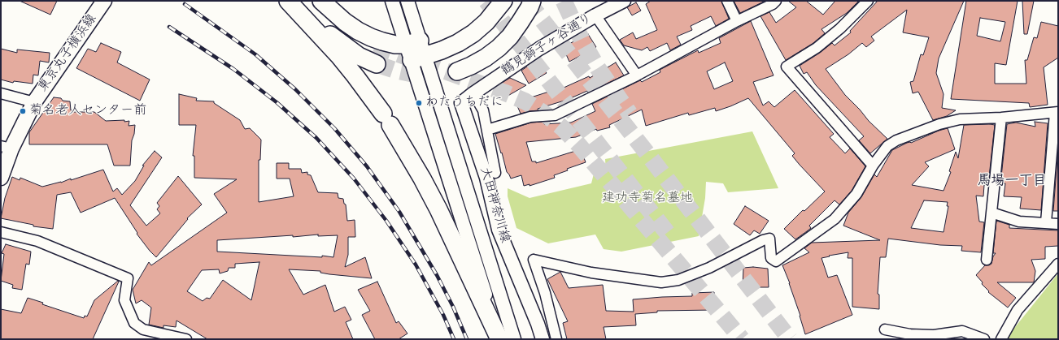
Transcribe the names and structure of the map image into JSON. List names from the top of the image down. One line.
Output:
{"streets":{"main road":["鶴見獅子ヶ谷通り","東京丸子横浜線","大田神奈川線"]},"crossings":[["鶴見獅子ヶ谷通り","大田神奈川線"]],"districts":["馬場一丁目"],"parks":["建功寺菊名墓地"],"places":["わたうちだに","菊名老人センター前"]}
